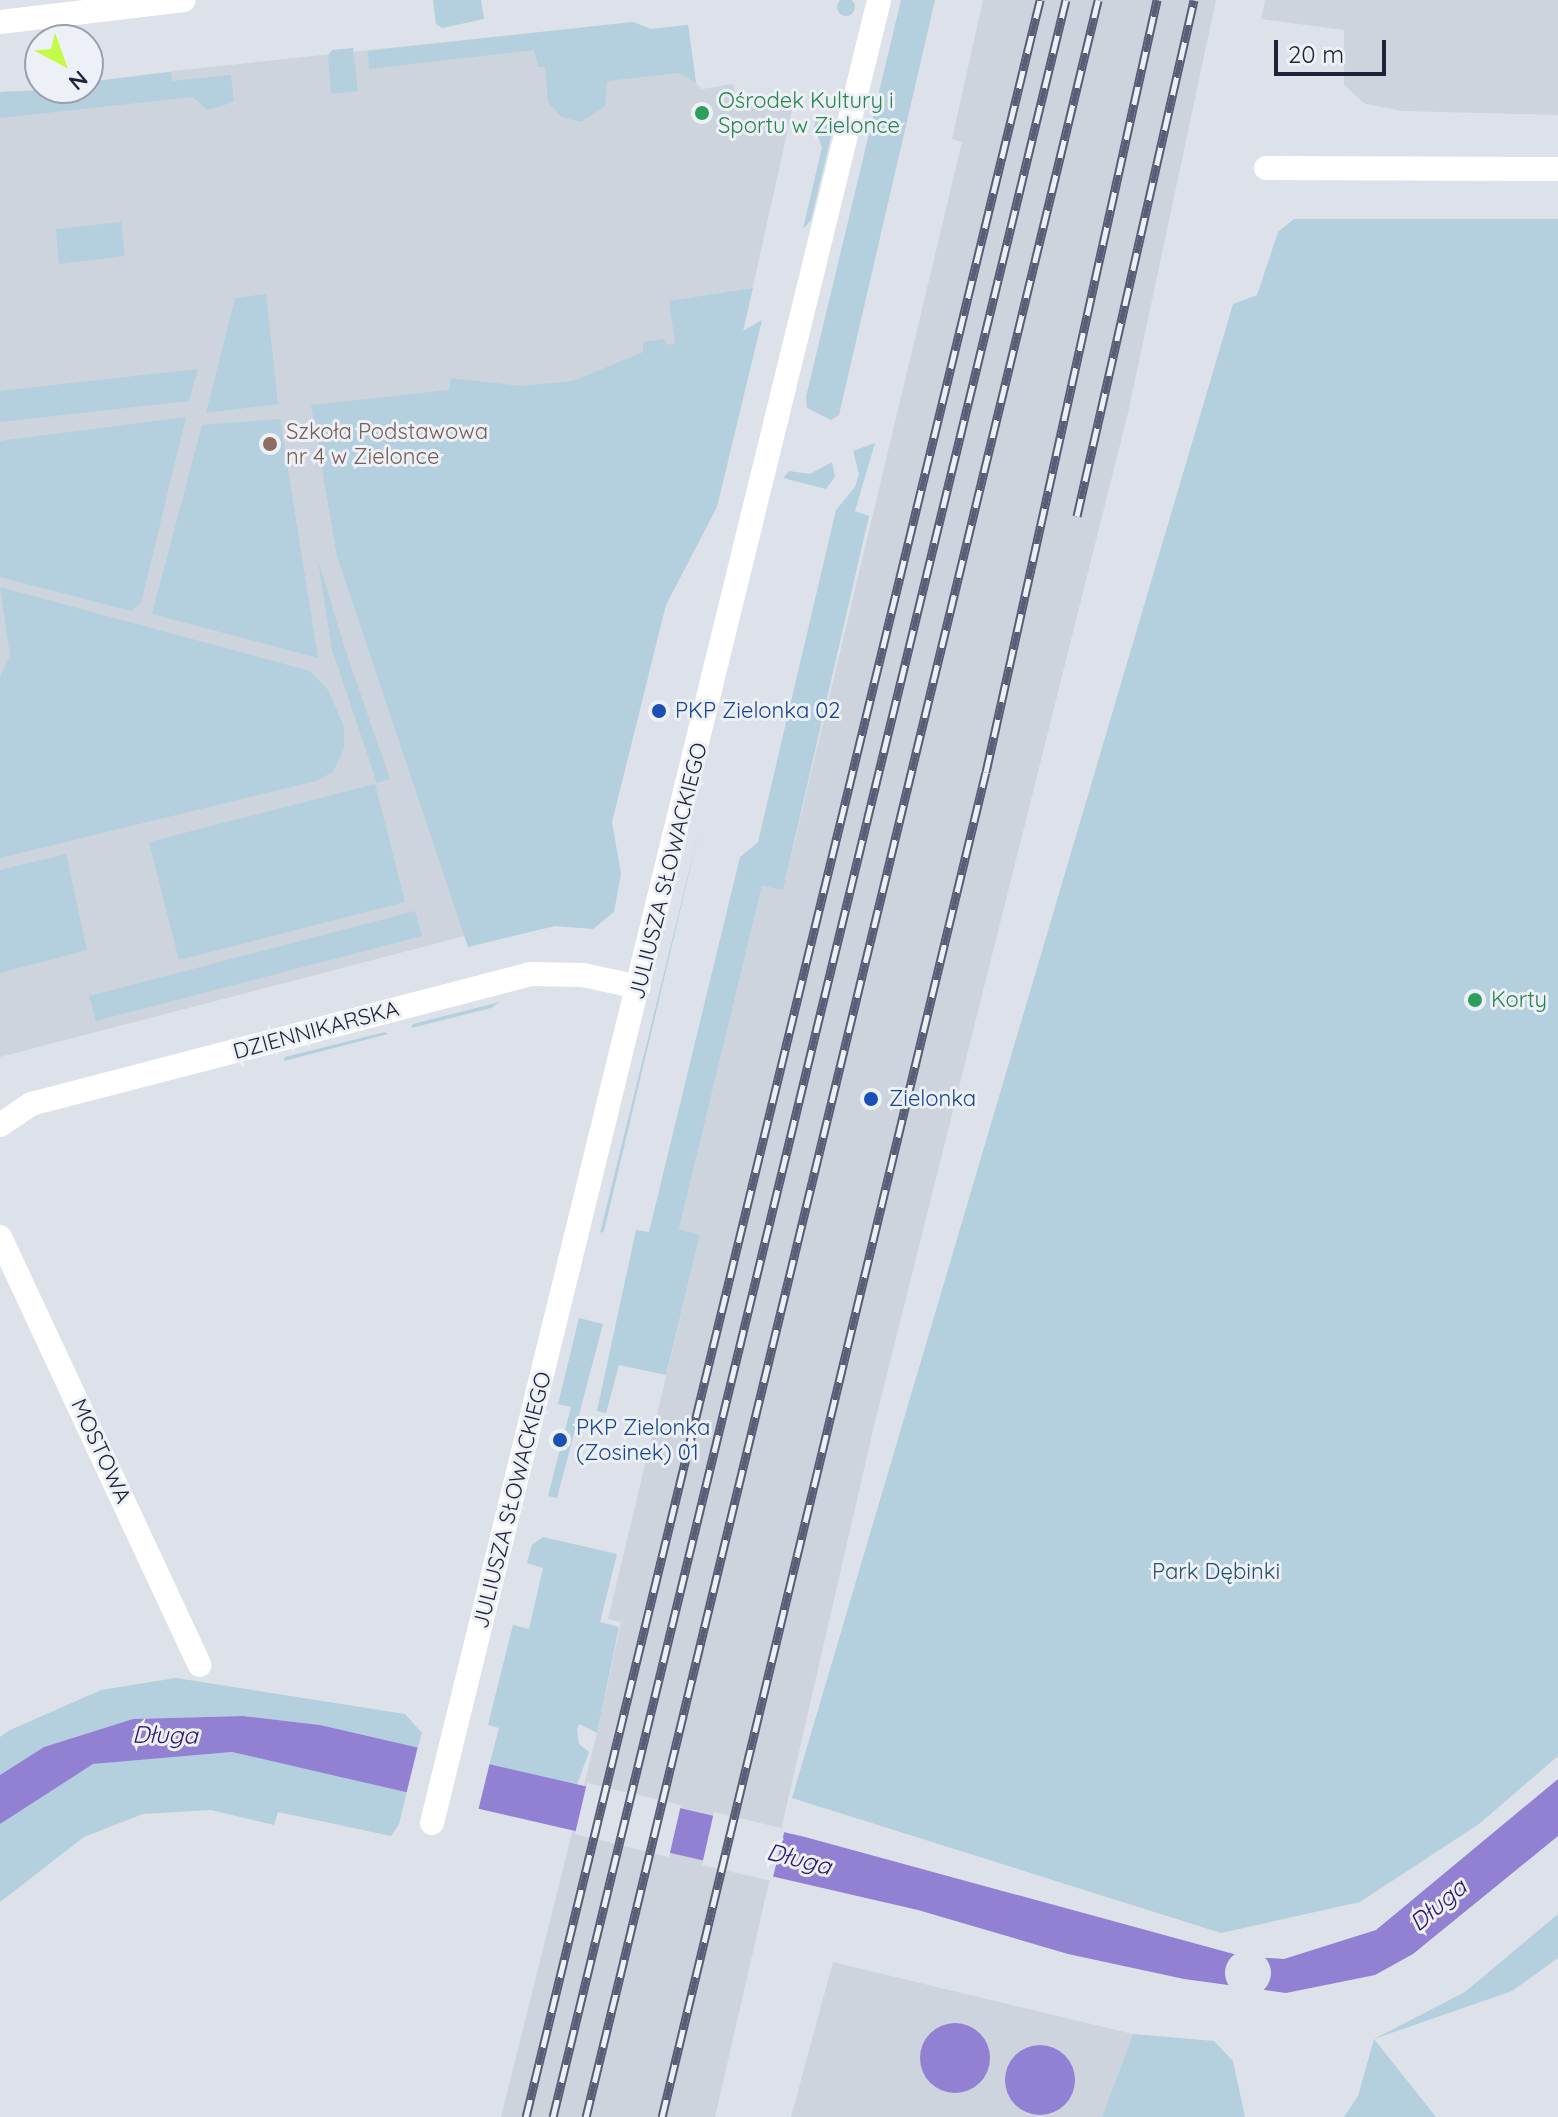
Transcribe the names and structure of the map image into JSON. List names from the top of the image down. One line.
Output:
{"streets":{"street":["JULIUSZA SŁOWACKIEGO","DZIENNIKARSKA","MOSTOWA"]},"crossings":[["JULIUSZA SŁOWACKIEGO","DZIENNIKARSKA"]],"water":["Długa"],"parks":["Park Dębinki"],"places":["Ośrodek Kultury i Sportu w Zielonce","Szkoła Podstawowa nr 4 w Zielonce","PKP Zielonka 02","Korty","Zielonka","PKP Zielonka (Zosinek) 01"],"scale_bar":"20 m","north":"bottom right"}
